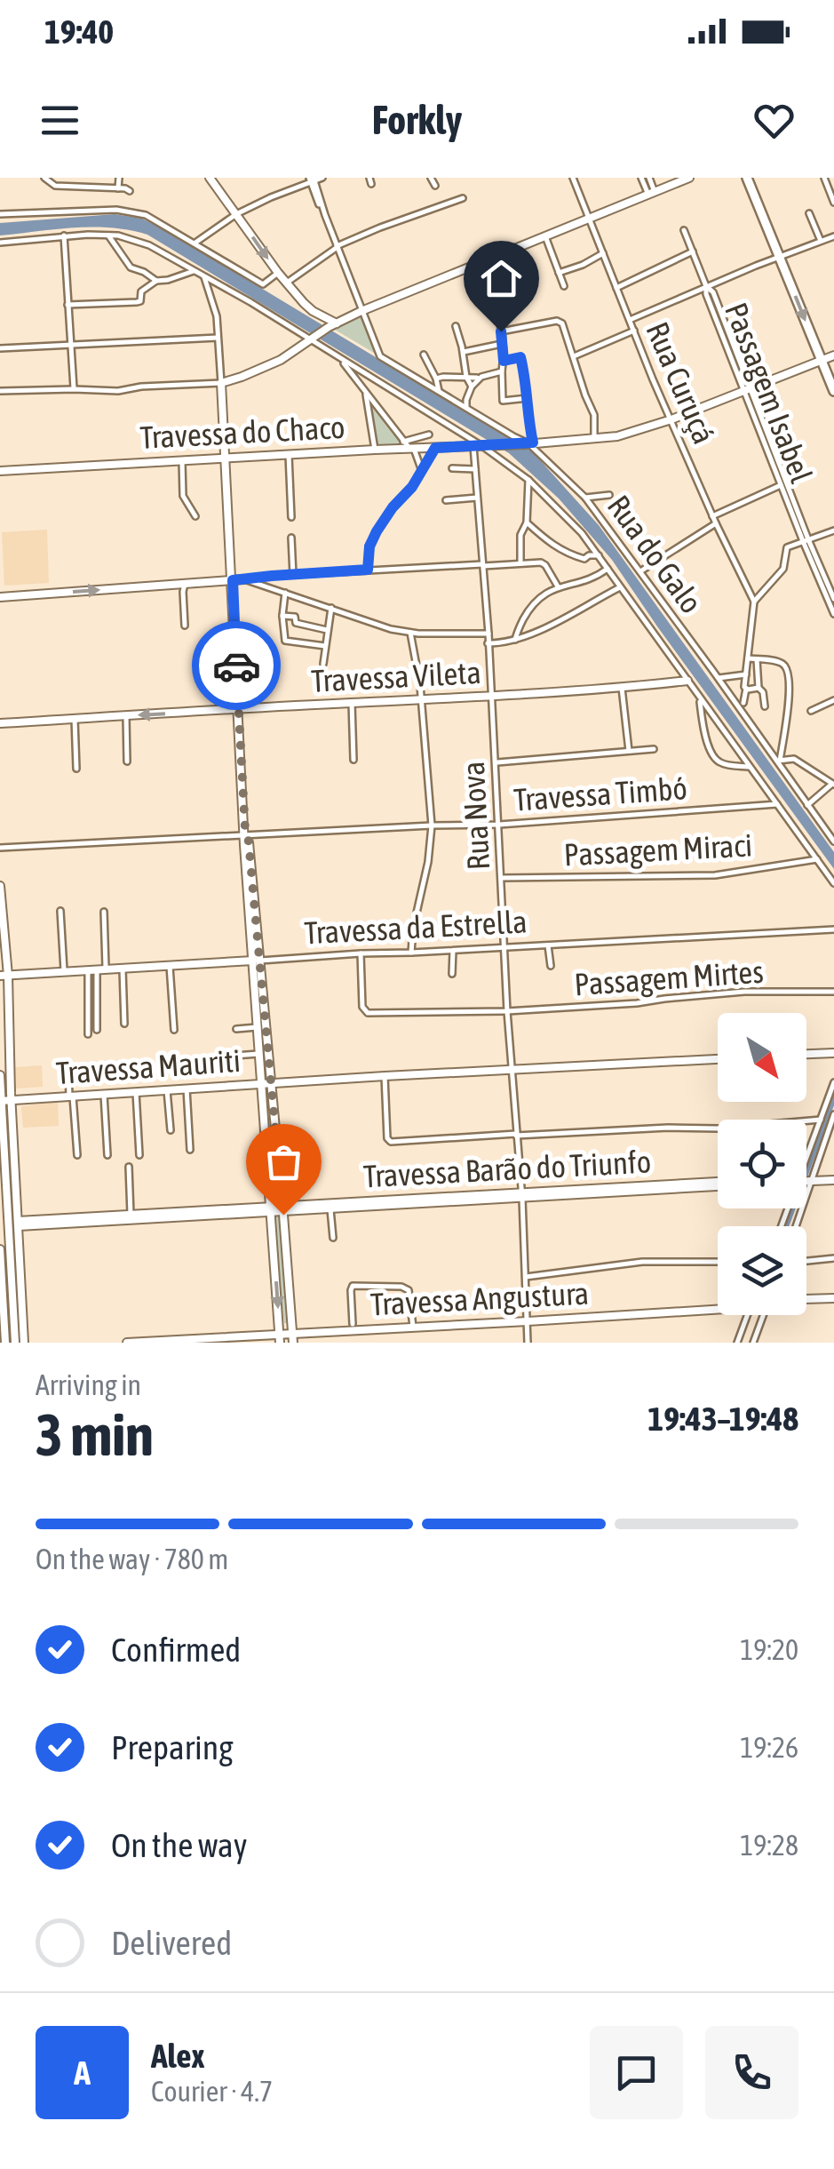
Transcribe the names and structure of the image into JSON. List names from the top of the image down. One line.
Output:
{"streets":{"street":["Rua Curuçá","Passagem Isabel","Travessa do Chaco","Rua do Galo","Travessa Vileta","Travessa Timbó","Rua Nova","Passagem Miraci","Travessa da Estrella","Passagem Mirtes","Travessa Mauriti","Travessa Barão do Triunfo","Travessa Angustura"]},"crossings":[["Rua Curuçá","Travessa do Chaco"],["Passagem Isabel","Travessa do Chaco"],["Travessa do Chaco","Rua do Galo"],["Travessa do Chaco","Rua Nova"],["Travessa Vileta","Rua Nova"],["Travessa Timbó","Rua Nova"],["Rua Nova","Passagem Miraci"],["Rua Nova","Travessa da Estrella"],["Rua Nova","Passagem Mirtes"],["Rua Nova","Travessa Mauriti"],["Rua Nova","Travessa Barão do Triunfo"],["Rua Nova","Travessa Angustura"],["Travessa da Estrella","Passagem Mirtes"]],"north":"bottom right","page":{"status":"19:40","header":"Forkly","heading":["3 min","Arriving in","19:43–19:48"],"panel":["Alex","Courier · 4.7"],"bar":"On the way · 780 m","list":[["Confirmed","19:20"],["Preparing","19:26"],["On the way","19:28"],"Delivered"],"round":"A"}}
